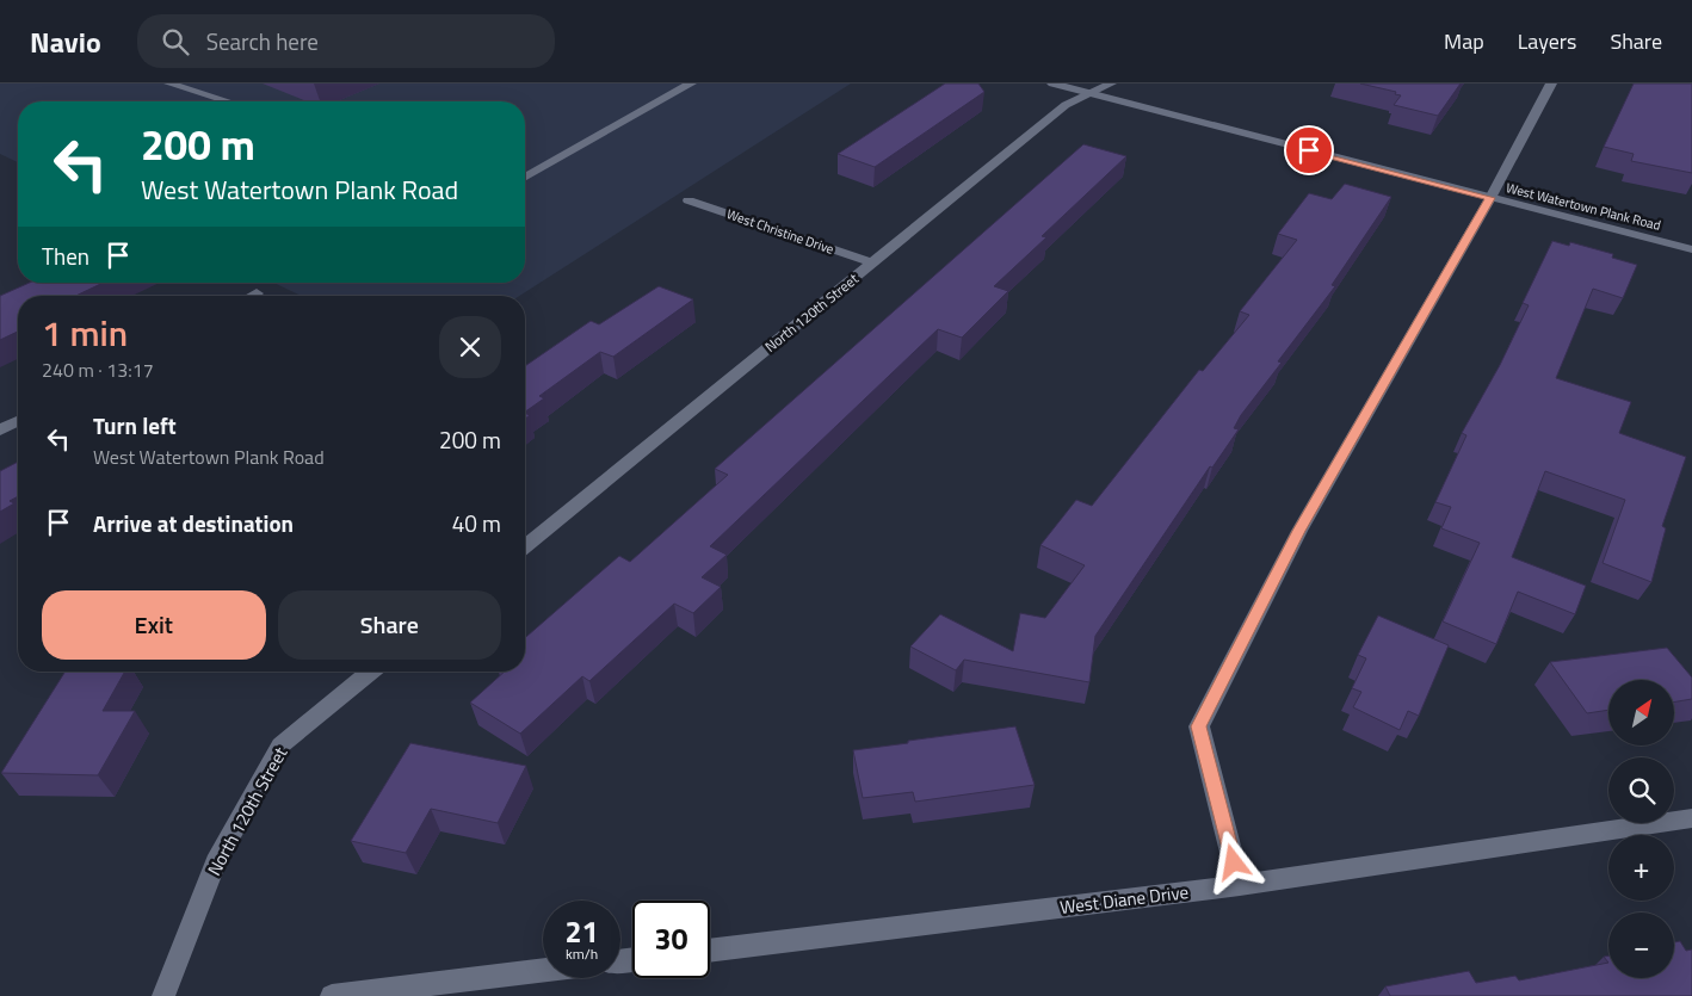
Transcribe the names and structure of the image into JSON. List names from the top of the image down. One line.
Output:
{"streets":{"street":["West Watertown Plank Road","West Christine Drive","North 120th Street","West Diane Drive"]},"crossings":[["West Watertown Plank Road","North 120th Street"],["West Christine Drive","North 120th Street"]],"north":"top right","page":{"header":"Navio","search":"Search here","nav":["Map","Layers","Share"],"turn":["200 m","West Watertown Plank Road"],"then":"Then","heading":["1 min","240 m · 13:17"],"list":[{"name":"Turn left","note":"West Watertown Plank Road","value":"200 m"},{"name":"Arrive at destination","value":"40 m"}],"buttons":["Exit","Share"],"map_buttons":["+","−"],"speed":"21 km/h","limit":"30"}}
